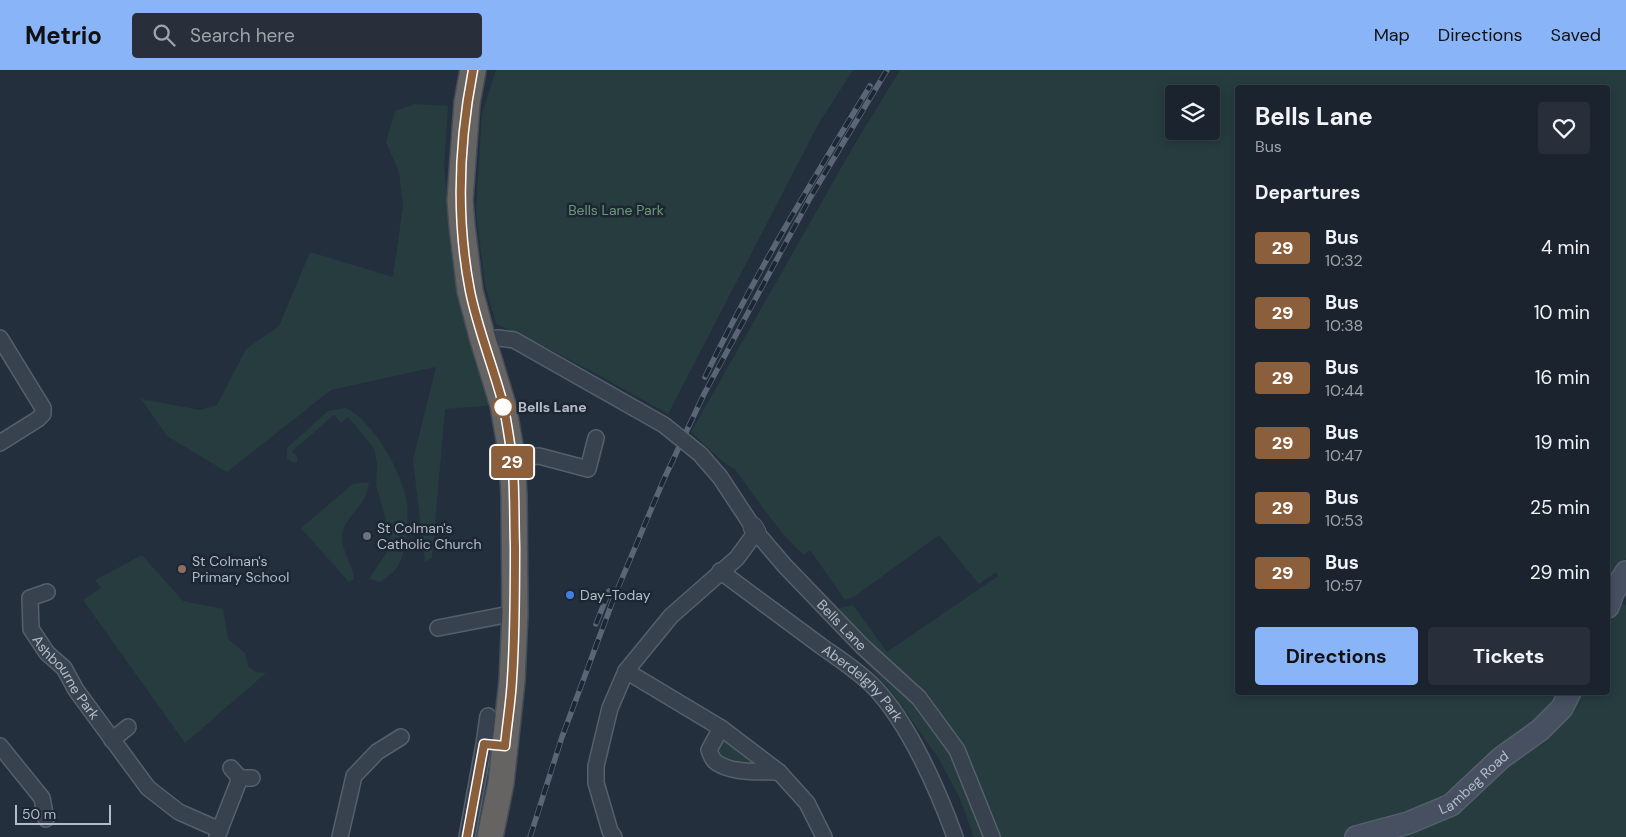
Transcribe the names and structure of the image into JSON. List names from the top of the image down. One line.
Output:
{"streets":{"main road":["Lambeg Road"],"street":["Bells Lane","Ashbourne Park","Aberdelghy Park"]},"parks":["Bells Lane Park"],"places":["Bells Lane","St Colman's Catholic Church","St Colman's Primary School","Day-Today"],"lines":["bus line 29"],"scale_bar":"50 m","page":{"header":"Metrio","search":"Search here","nav":["Map","Directions","Saved"],"on_map":"29","heading":[["Bells Lane","Bus"],"Departures"],"list":[{"mark":"29","name":"Bus","note":"10:32","value":"4 min"},{"mark":"29","name":"Bus","note":"10:38","value":"10 min"},{"mark":"29","name":"Bus","note":"10:44","value":"16 min"},{"mark":"29","name":"Bus","note":"10:47","value":"19 min"},{"mark":"29","name":"Bus","note":"10:53","value":"25 min"},{"mark":"29","name":"Bus","note":"10:57","value":"29 min"}],"buttons":["Directions","Tickets"],"scale":"50 m"}}
